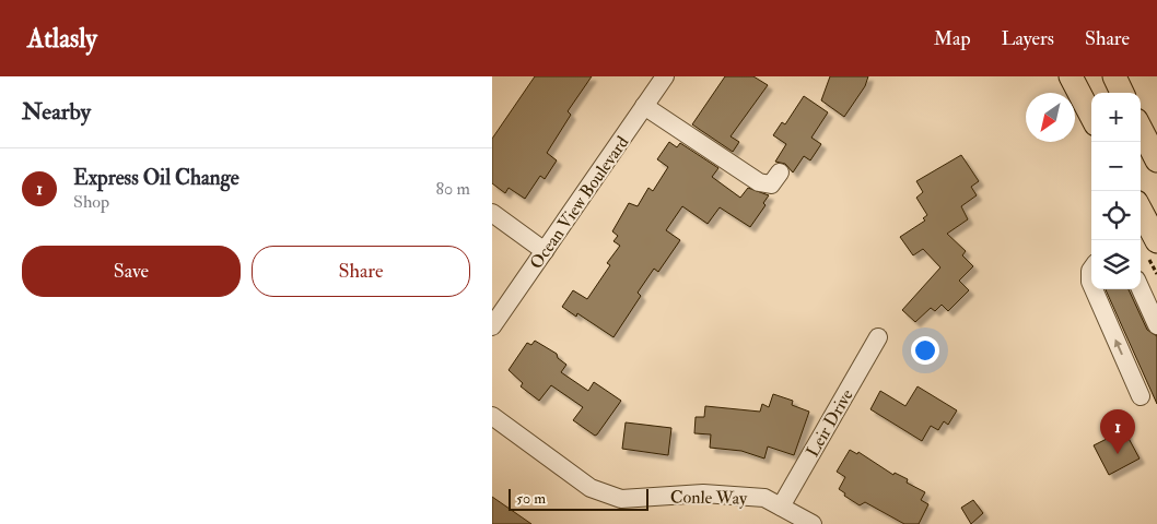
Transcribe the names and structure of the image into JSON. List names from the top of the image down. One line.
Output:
{"streets":{"street":["Ocean View Boulevard","Leir Drive","Conle Way"]},"crossings":[["Leir Drive","Conle Way"]],"scale_bar":"50 m","north":"bottom left","page":{"header":"Atlasly","nav":["Map","Layers","Share"],"heading":"Nearby","map_buttons":["+","−"],"list":[{"mark":"1","name":"Express Oil Change","note":"Shop","value":"80 m"}],"buttons":["Save","Share"],"pins":"1","scale":"50 m"}}
